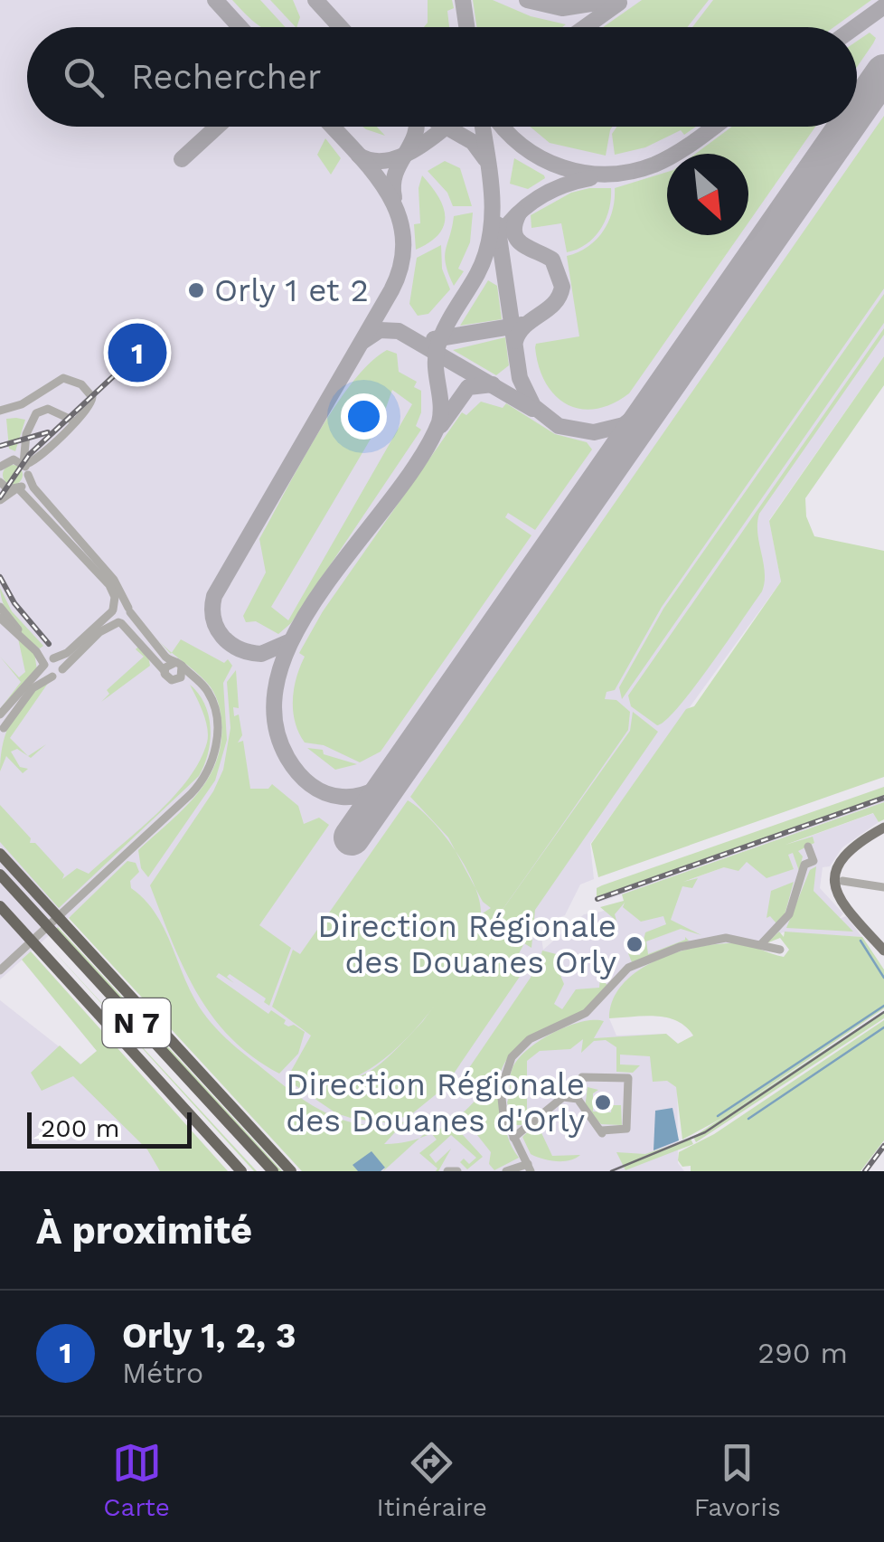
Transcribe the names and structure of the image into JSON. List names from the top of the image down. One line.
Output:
{"streets":{"highway":["N 7"]},"places":["Orly 1 et 2","Direction Régionale des Douanes Orly","Direction Régionale des Douanes d'Orly"],"scale_bar":"200 m","north":"bottom right","page":{"search":"Rechercher","pins":"1","scale":"200 m","heading":"À proximité","list":[{"mark":"1","name":"Orly 1, 2, 3","note":"Métro","value":"290 m"}],"nav":["Carte","Itinéraire","Favoris"]}}
